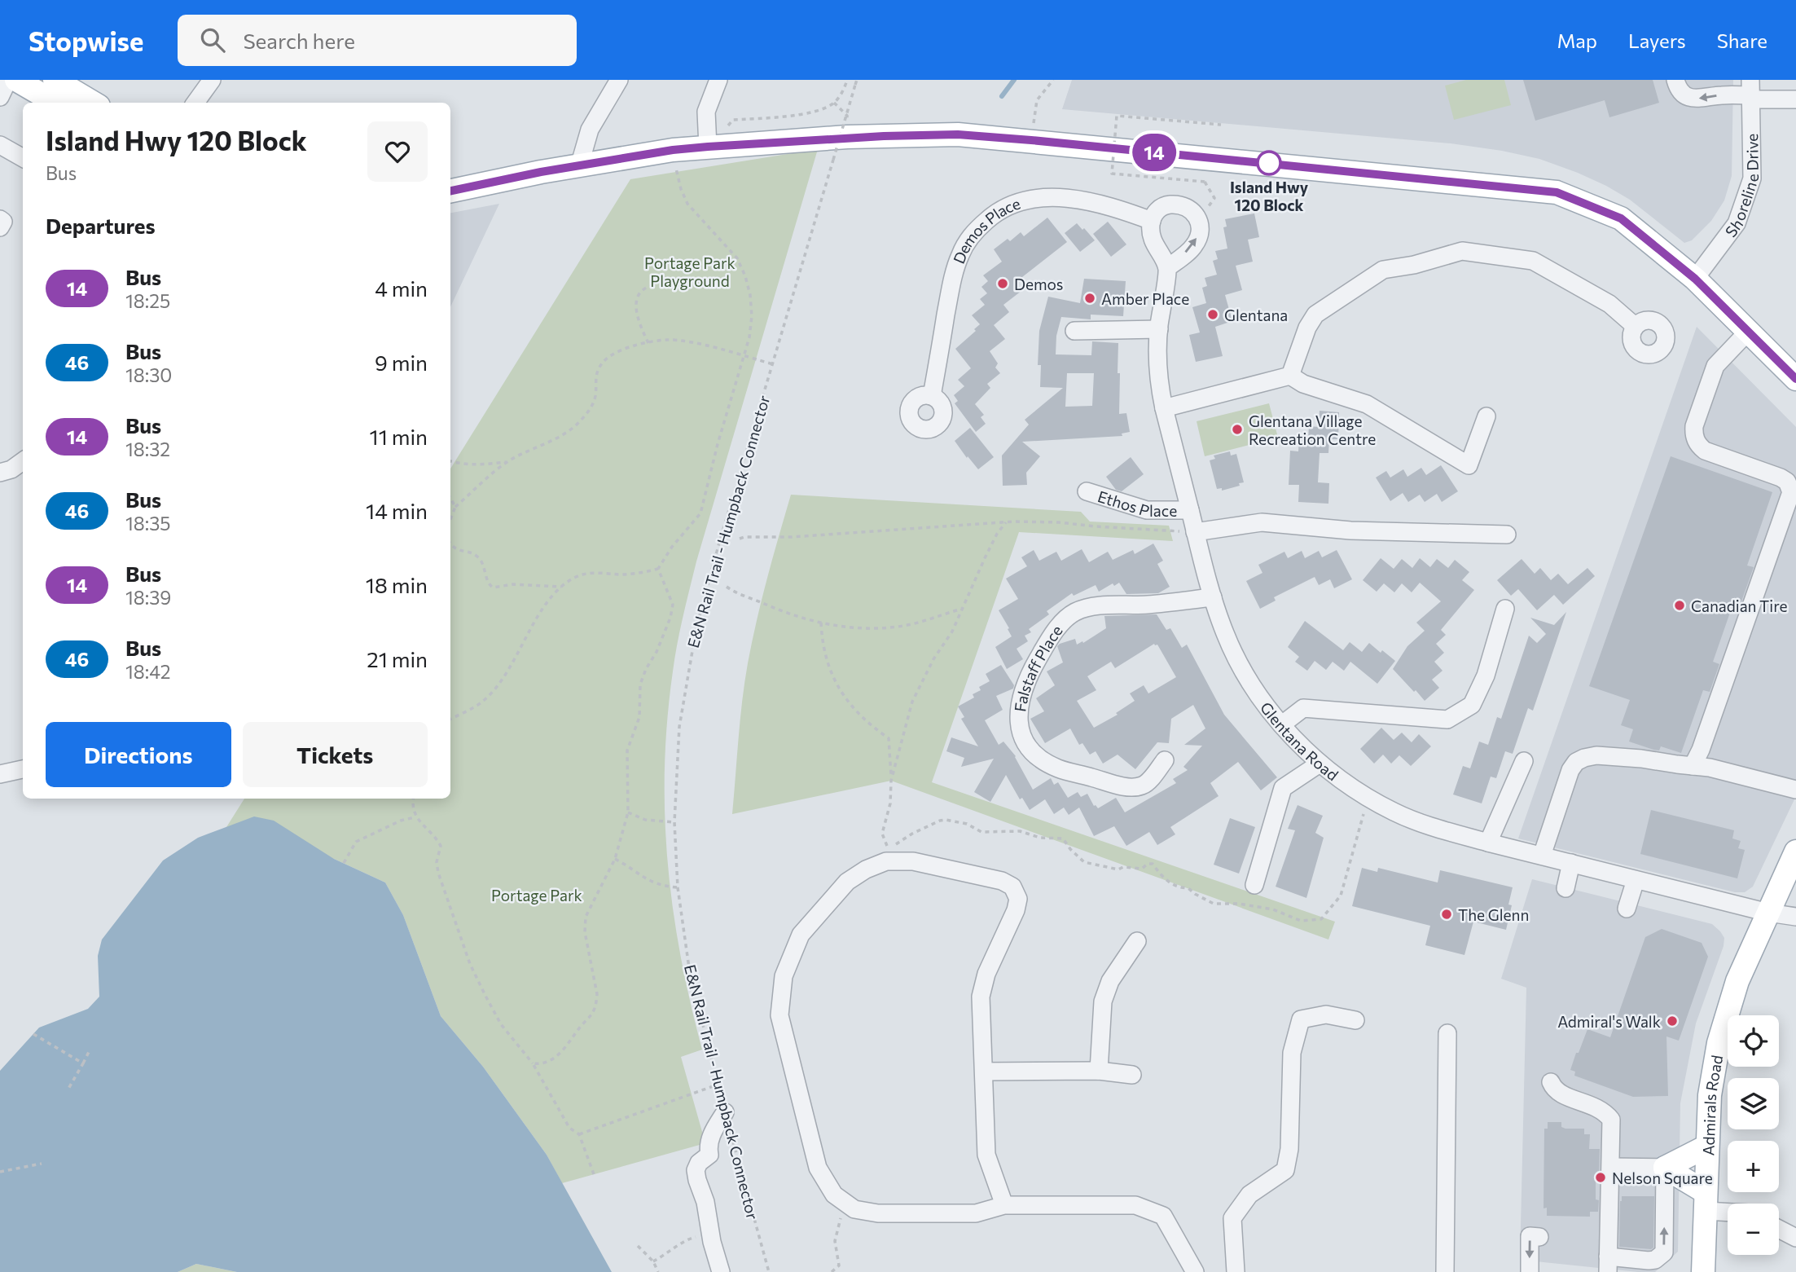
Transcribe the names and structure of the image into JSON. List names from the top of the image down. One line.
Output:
{"streets":{"main road":["Admirals Road"],"street":["Shoreline Drive","Demos Place","Ethos Place","Falstaff Place","Glentana Road"],"path":["E&N Rail Trail - Humpback Connector"]},"crossings":[["Demos Place","Glentana Road"],["Ethos Place","Glentana Road"],["Falstaff Place","Glentana Road"],["Glentana Road","Admirals Road"]],"parks":["Portage Park Playground","Portage Park"],"places":["Island Hwy 120 Block","Demos","Amber Place","Glentana","Glentana Village Recreation Centre","Canadian Tire","The Glenn","Admiral's Walk","Nelson Square"],"lines":["bus line 14"],"page":{"header":"Stopwise","search":"Search here","nav":["Map","Layers","Share"],"on_map":"14","heading":[["Island Hwy 120 Block","Bus"],"Departures"],"list":[{"mark":"14","name":"Bus","note":"18:25","value":"4 min"},{"mark":"46","name":"Bus","note":"18:30","value":"9 min"},{"mark":"14","name":"Bus","note":"18:32","value":"11 min"},{"mark":"46","name":"Bus","note":"18:35","value":"14 min"},{"mark":"14","name":"Bus","note":"18:39","value":"18 min"},{"mark":"46","name":"Bus","note":"18:42","value":"21 min"}],"buttons":["Directions","Tickets"],"map_buttons":["+","−"]}}
